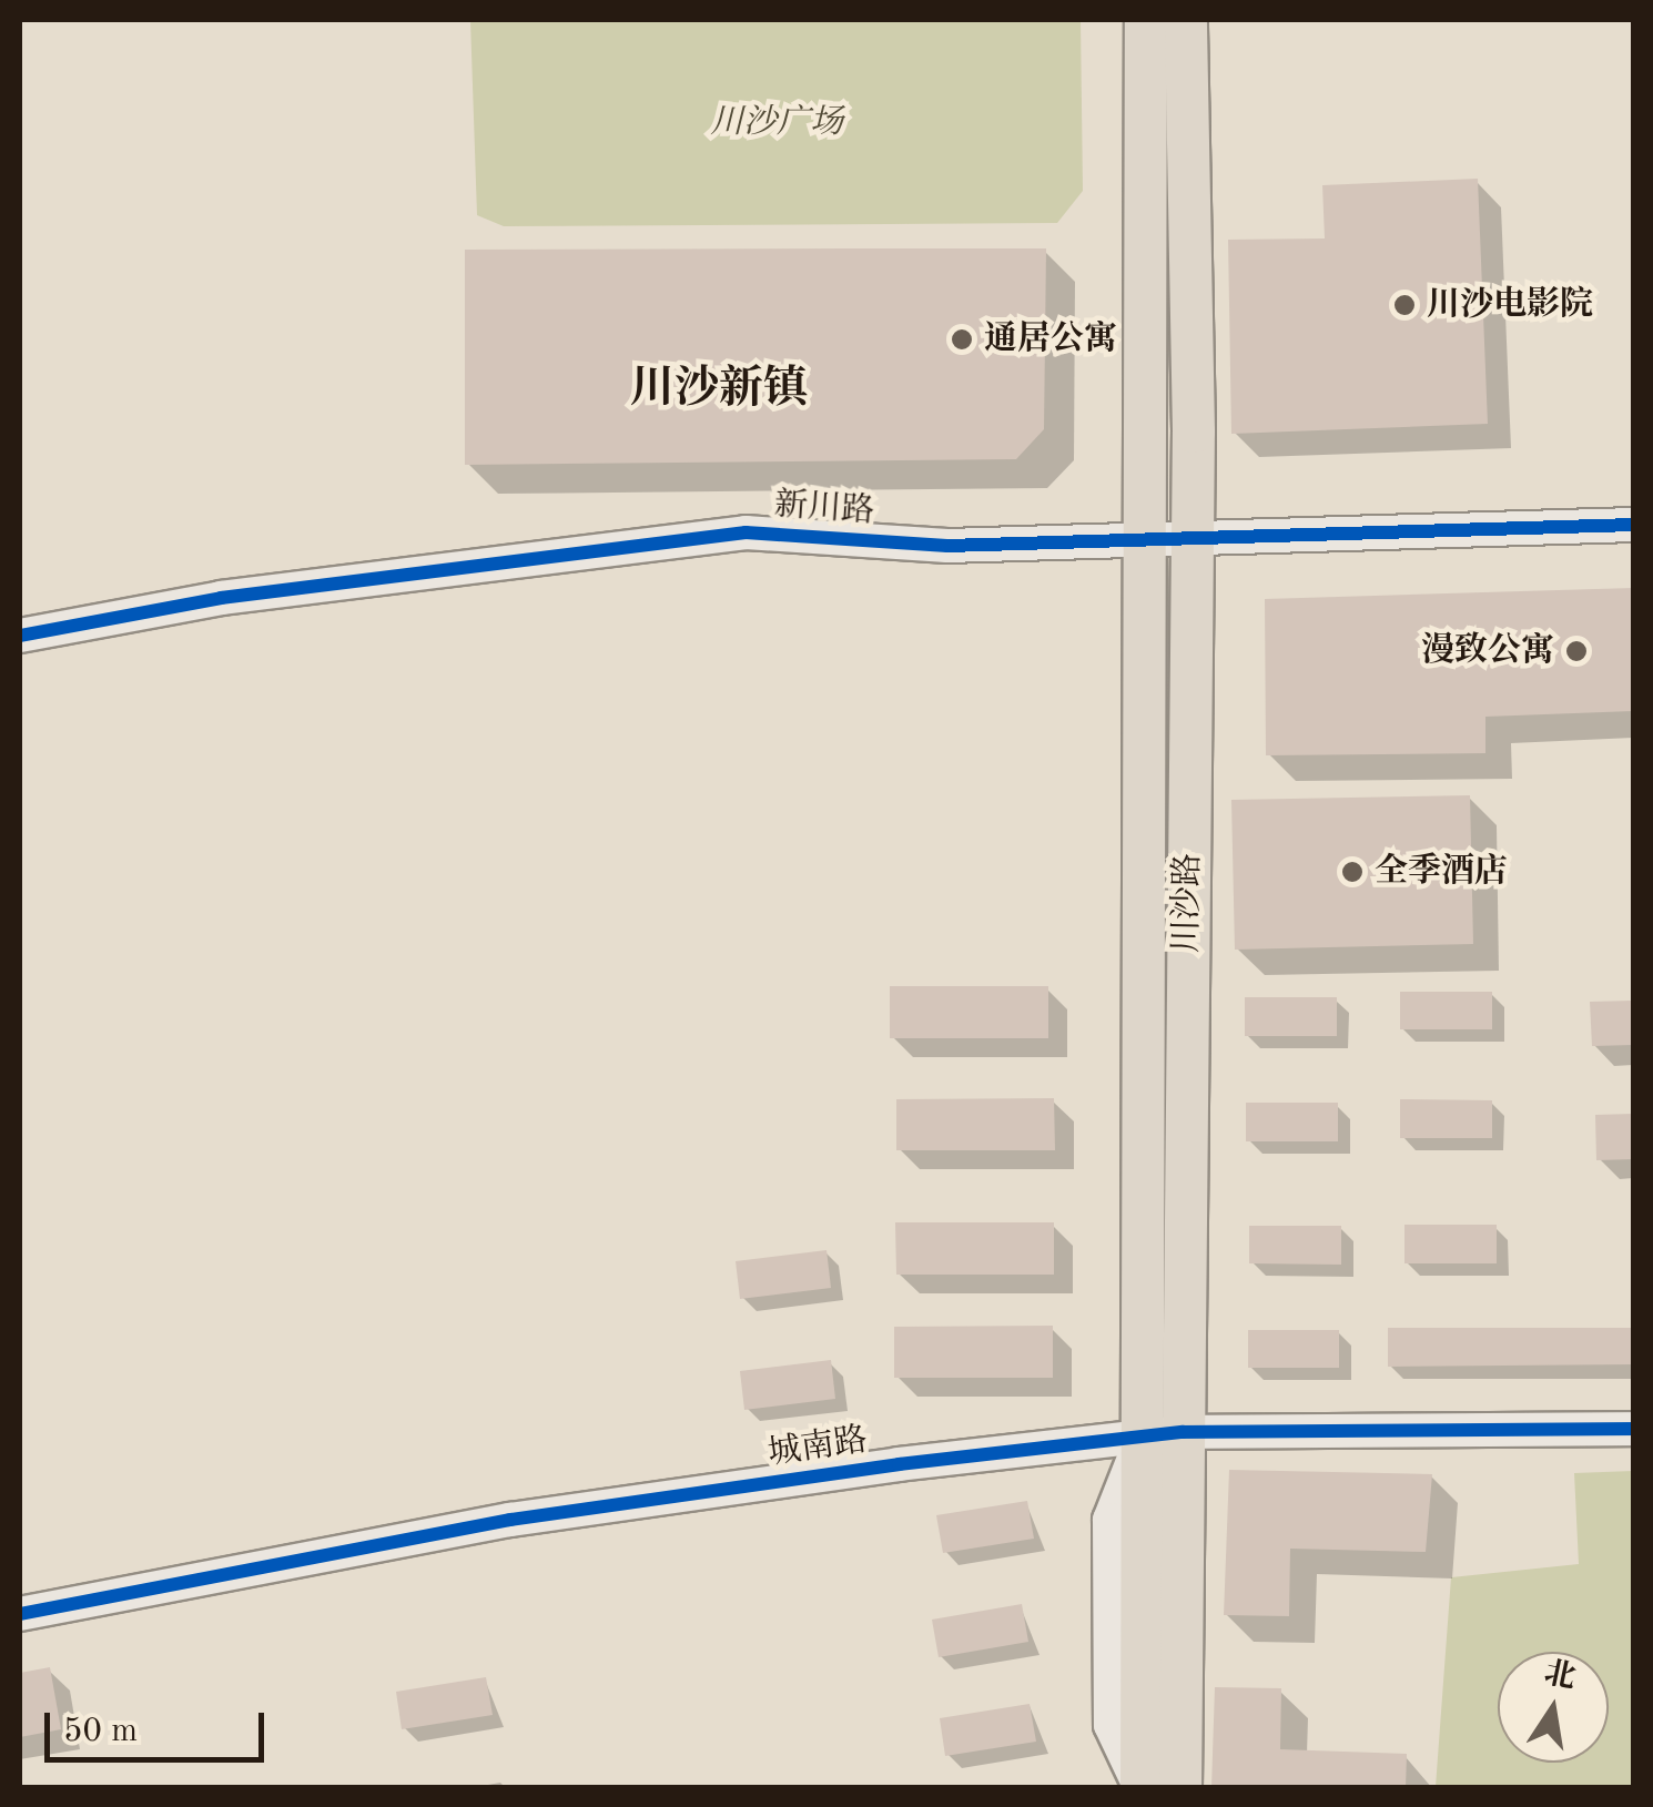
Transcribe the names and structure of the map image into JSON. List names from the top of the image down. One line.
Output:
{"streets":{"main road":["川沙路"],"street":["新川路","城南路"]},"crossings":[["新川路","川沙路"],["川沙路","城南路"]],"districts":["川沙新镇"],"parks":["川沙广场"],"places":["川沙电影院","通居公寓","漫致公寓","全季酒店"],"scale_bar":"50 m","north":"top"}
